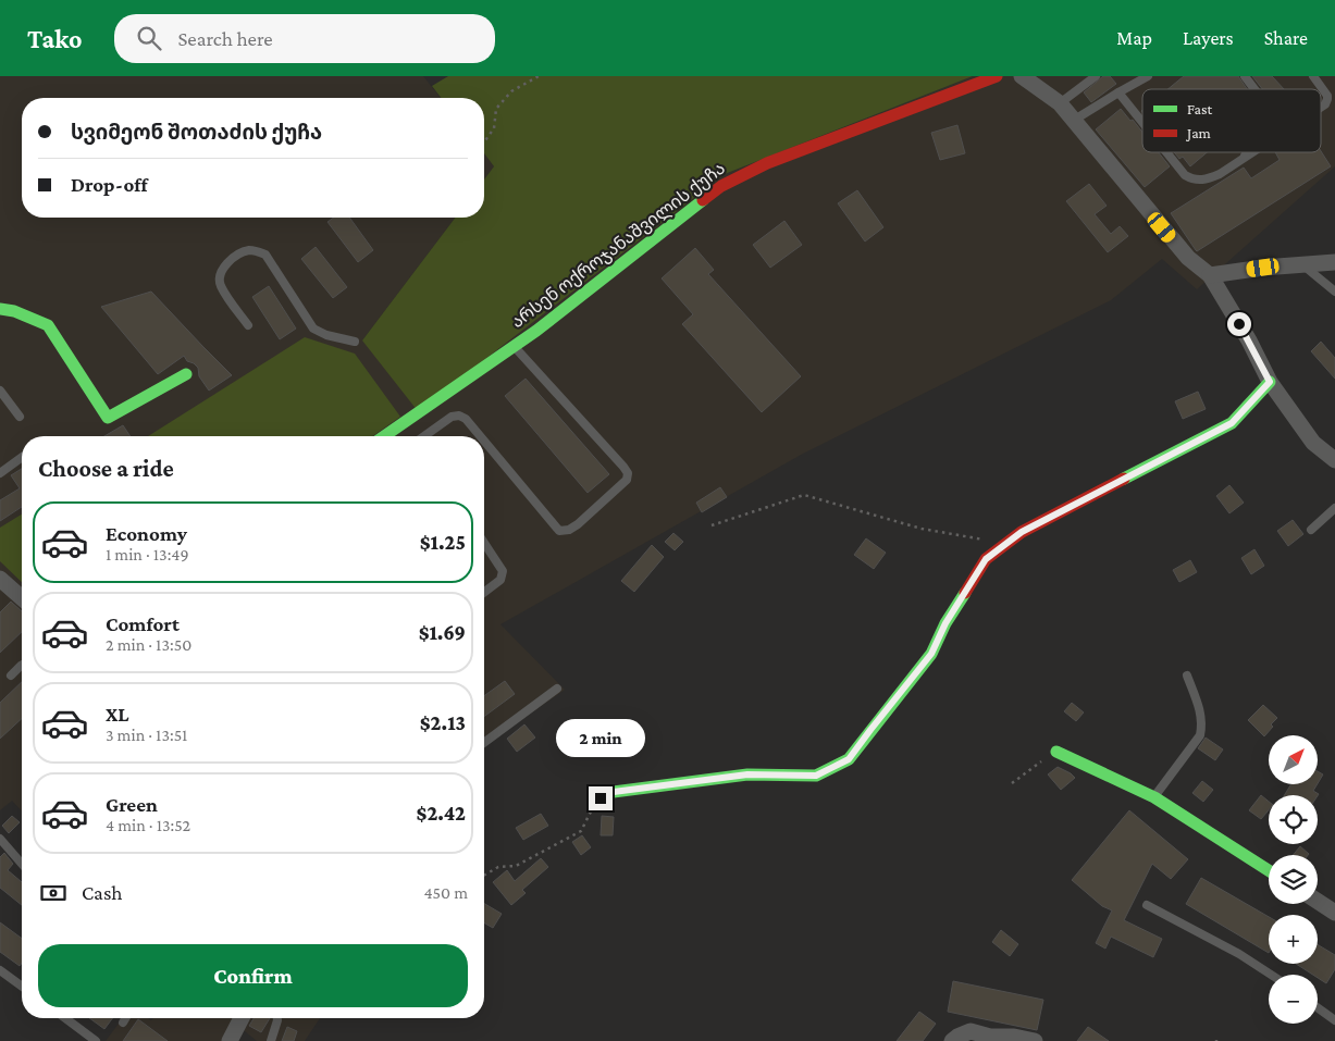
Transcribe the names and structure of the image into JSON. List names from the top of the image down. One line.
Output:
{"streets":{"street":["არსენ ოქროჯანაშვილის ქუჩა"]},"legend":["Fast","Jam"],"north":"top right","page":{"header":"Tako","search":"Search here","nav":["Map","Layers","Share"],"banner":["სვიმეონ შოთაძის ქუჩა","Drop-off"],"heading":"Choose a ride","list":[{"name":"Economy","note":"1 min · 13:49","value":"$1.25"},{"name":"Comfort","note":"2 min · 13:50","value":"$1.69"},{"name":"XL","note":"3 min · 13:51","value":"$2.13"},{"name":"Green","note":"4 min · 13:52","value":"$2.42"}],"bubble":"2 min","map_buttons":["+","−"],"pay":["Cash","450 m"],"buttons":"Confirm"}}
